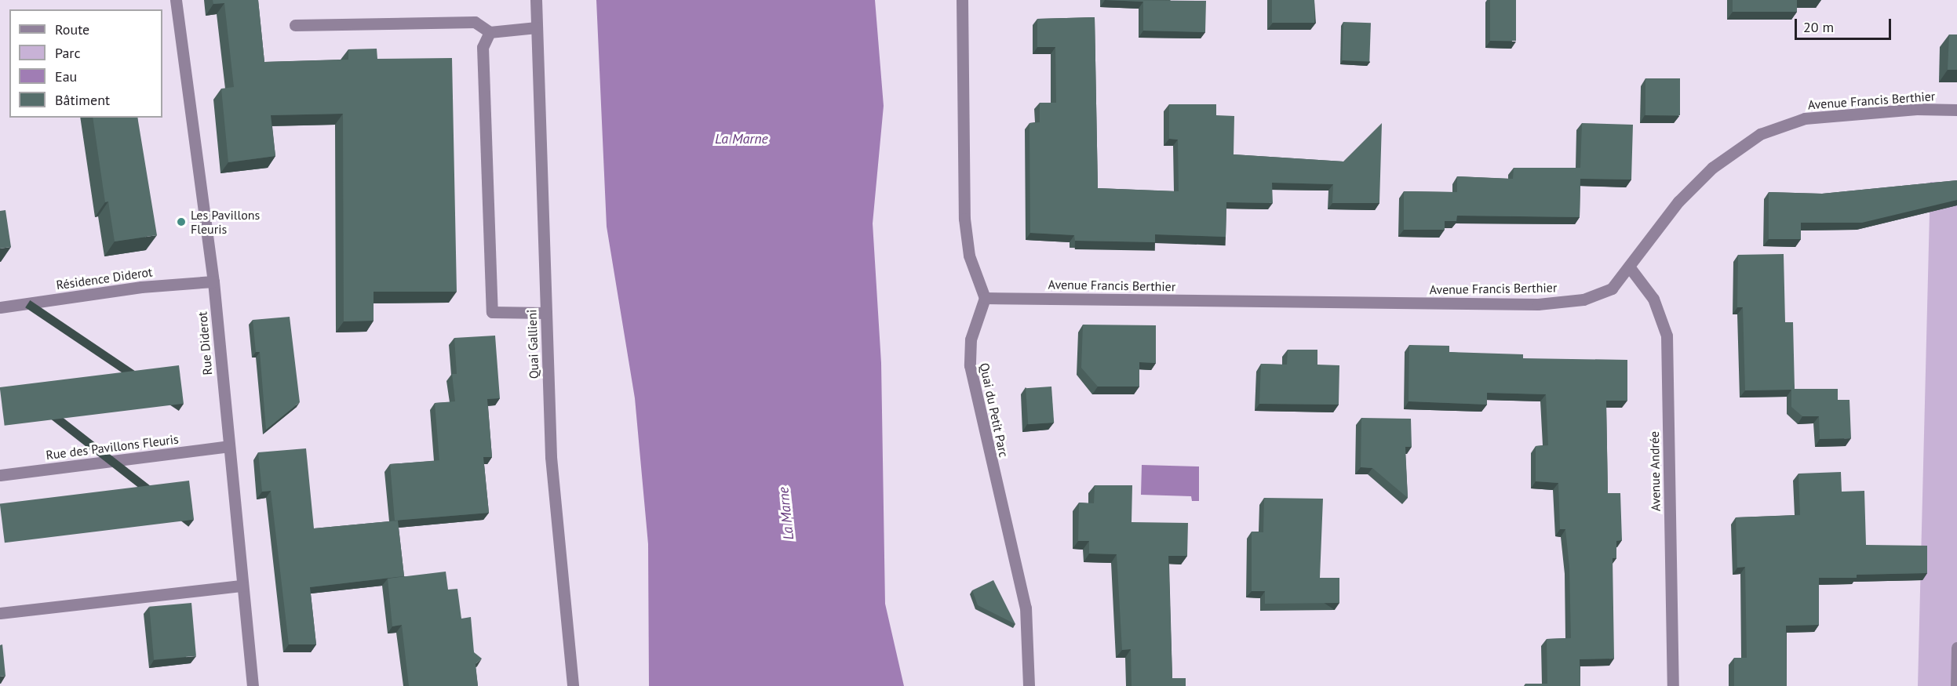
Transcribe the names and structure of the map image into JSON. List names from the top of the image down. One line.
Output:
{"streets":{"street":["Avenue Francis Berthier","Résidence Diderot","Rue Diderot","Quai Gallieni","Quai du Petit Parc","Rue des Pavillons Fleuris","Avenue Andrée"]},"crossings":[["Avenue Francis Berthier","Quai du Petit Parc"],["Avenue Francis Berthier","Avenue Andrée"],["Résidence Diderot","Rue Diderot"],["Rue Diderot","Rue des Pavillons Fleuris"]],"water":["La Marne"],"places":["Les Pavillons Fleuris"],"legend":["Route","Parc","Eau","Bâtiment"],"scale_bar":"20 m"}
